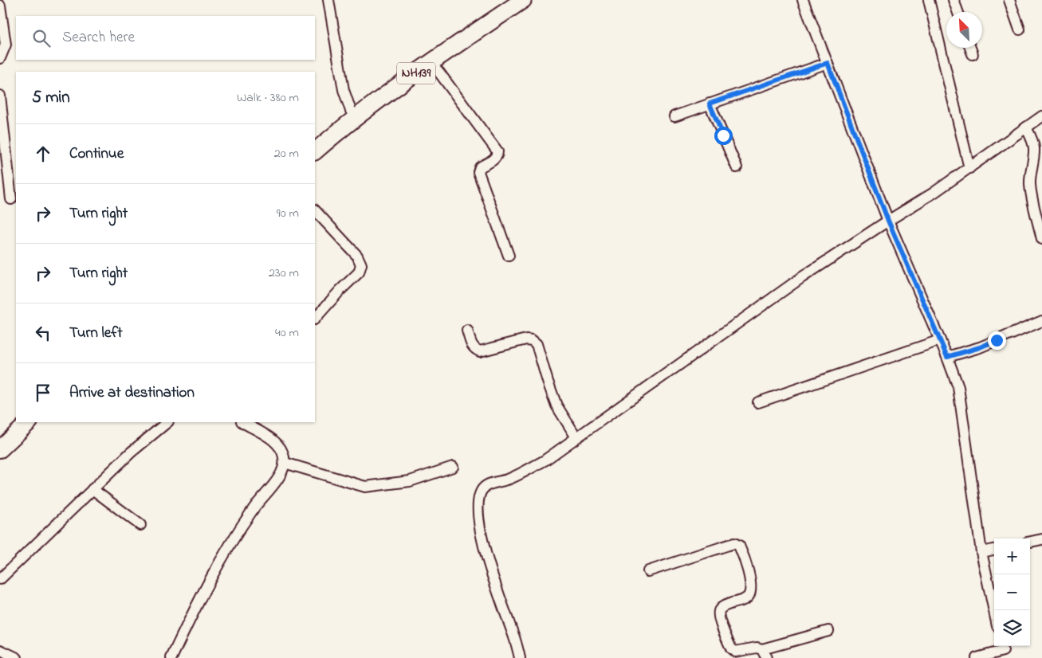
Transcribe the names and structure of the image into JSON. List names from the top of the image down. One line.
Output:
{"streets":{"highway":["NH139"]},"north":"top left","page":{"search":"Search here","heading":["5 min","Walk · 380 m"],"list":[["Continue","20 m"],["Turn right","90 m"],["Turn right","230 m"],["Turn left","40 m"],"Arrive at destination"],"map_buttons":["+","−"]}}
